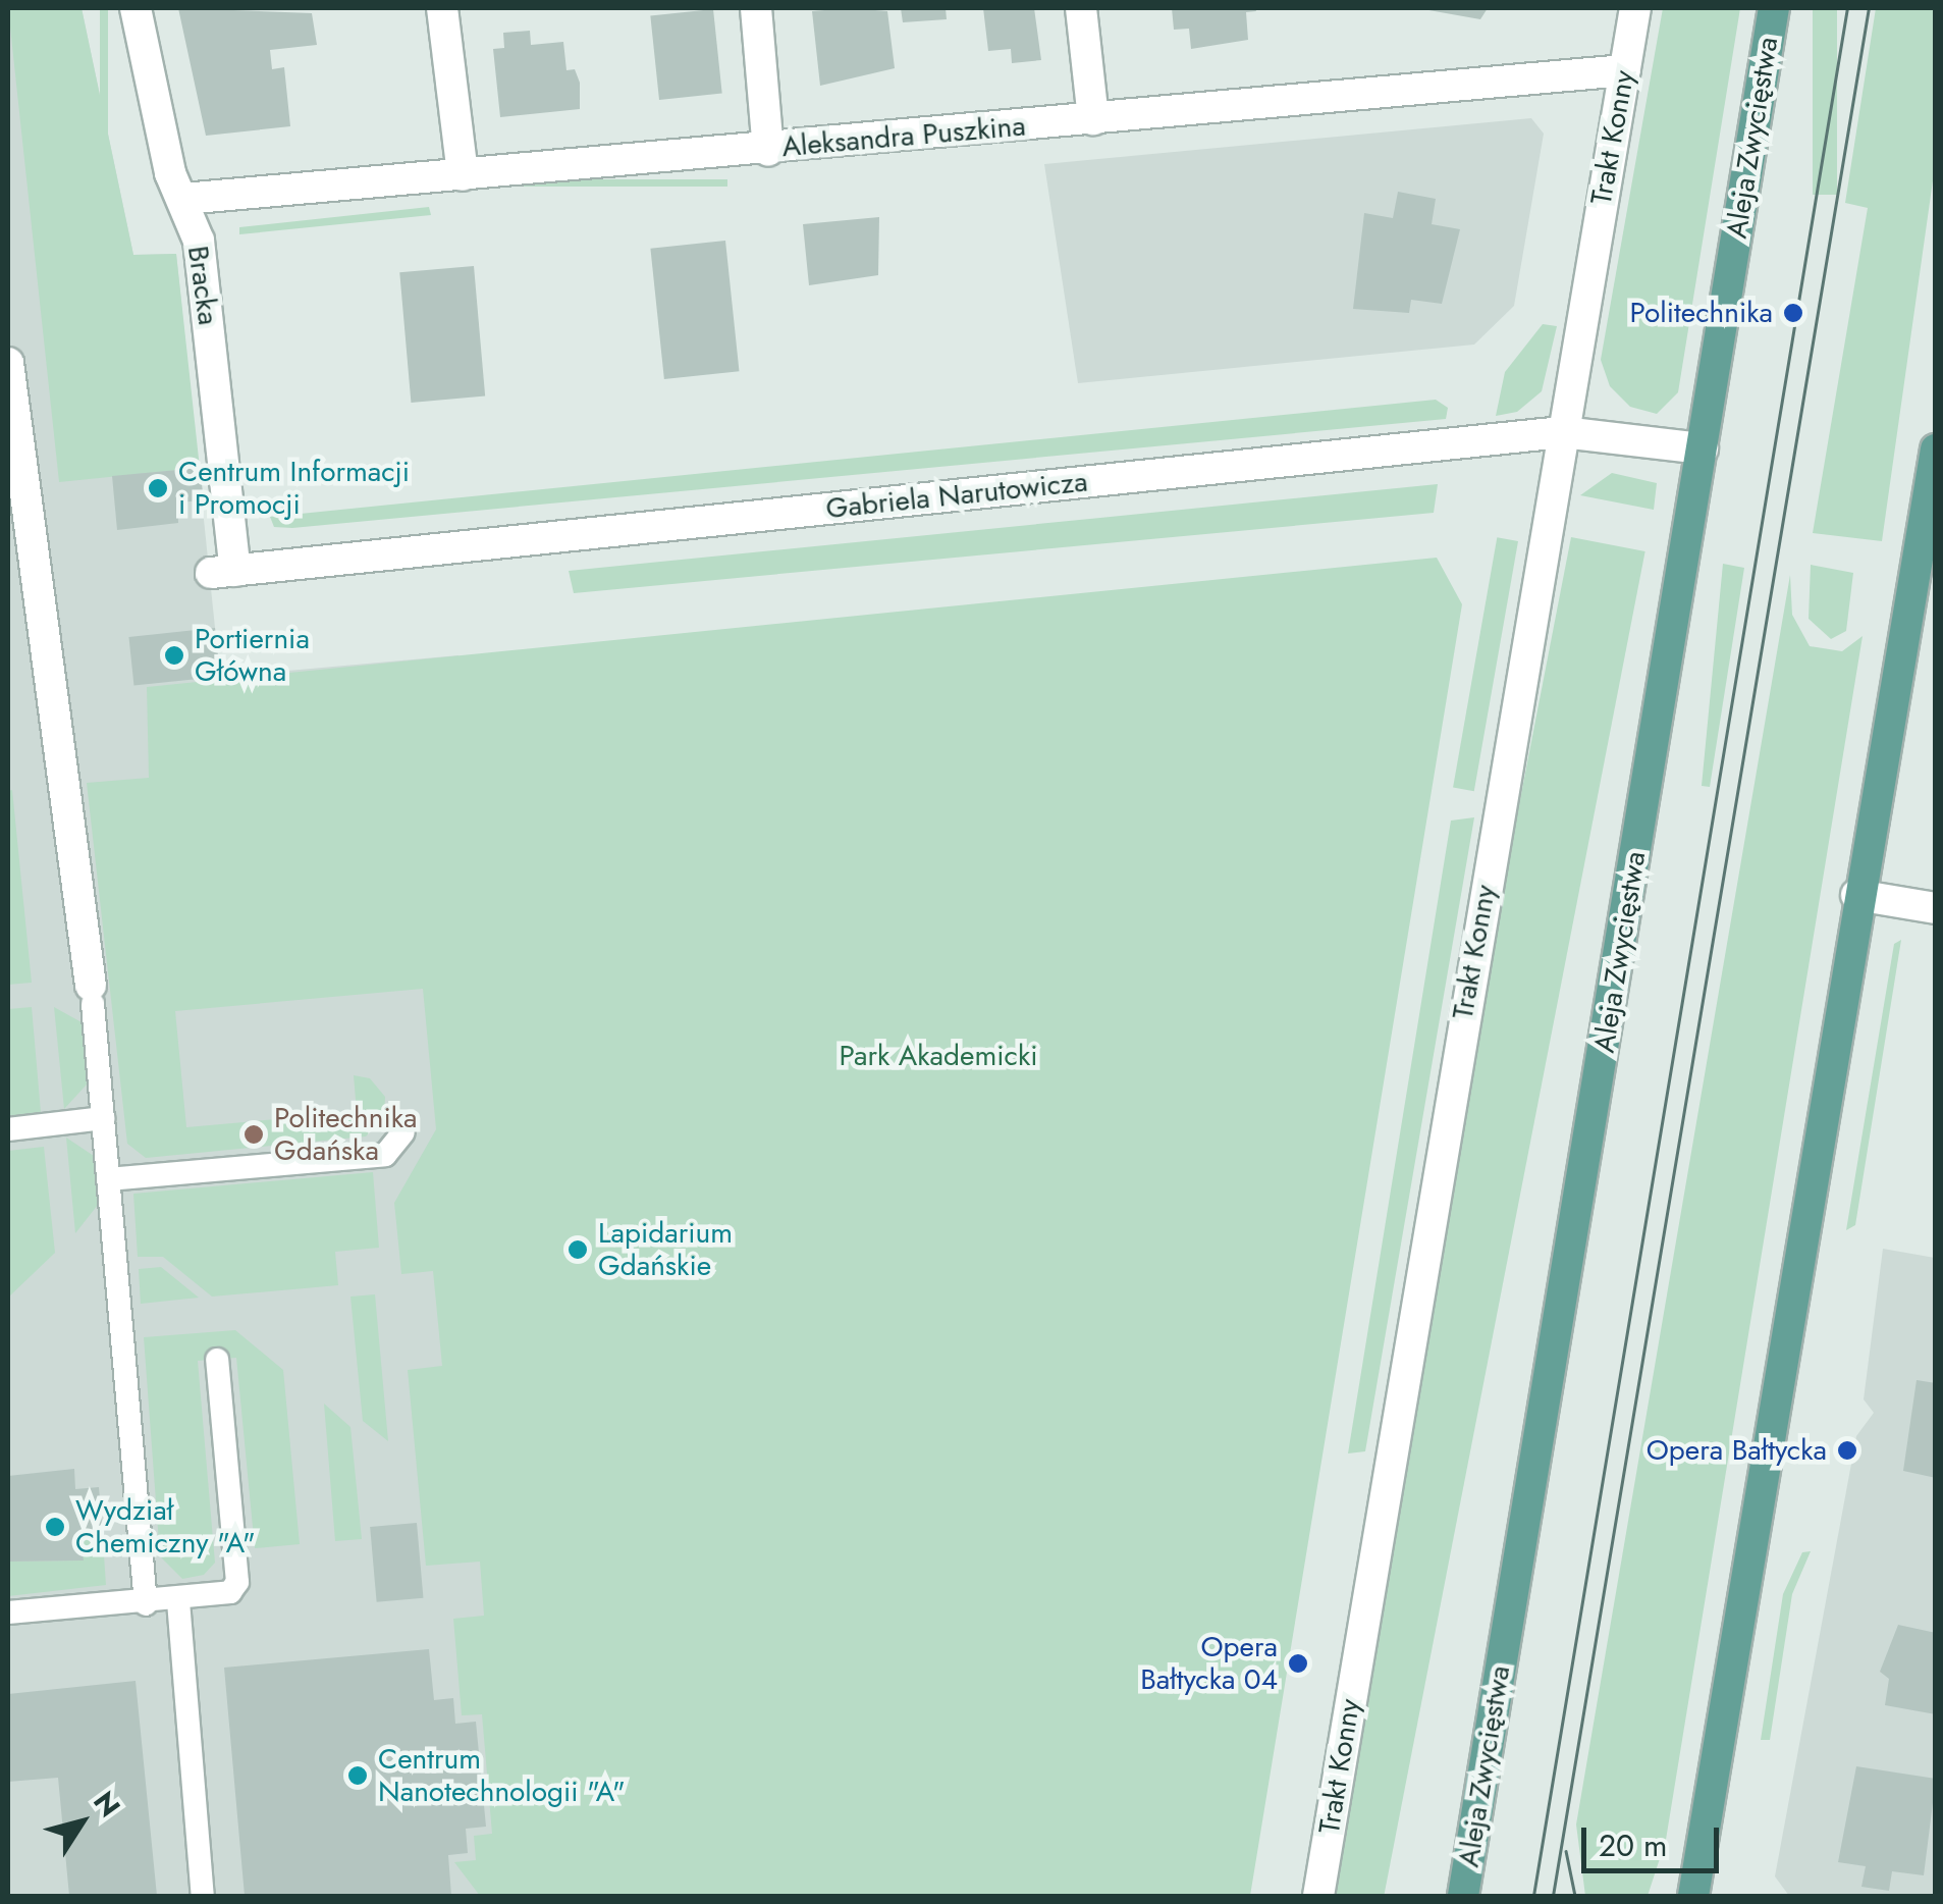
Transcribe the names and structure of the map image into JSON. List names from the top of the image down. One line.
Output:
{"streets":{"main road":["Aleja Zwycięstwa"],"street":["Aleksandra Puszkina","Trakt Konny","Bracka","Gabriela Narutowicza"]},"crossings":[["Aleksandra Puszkina","Trakt Konny"],["Aleksandra Puszkina","Bracka"],["Trakt Konny","Gabriela Narutowicza"],["Aleja Zwycięstwa","Gabriela Narutowicza"],["Bracka","Gabriela Narutowicza"]],"parks":["Park Akademicki"],"places":["Politechnika","Centrum Informacji i Promocji","Portiernia Główna","Politechnika Gdańska","Lapidarium Gdańskie","Opera Bałtycka","Wydział Chemiczny \"A\"","Opera Bałtycka 04","Centrum Nanotechnologii \"A\""],"scale_bar":"20 m","north":"top right"}
